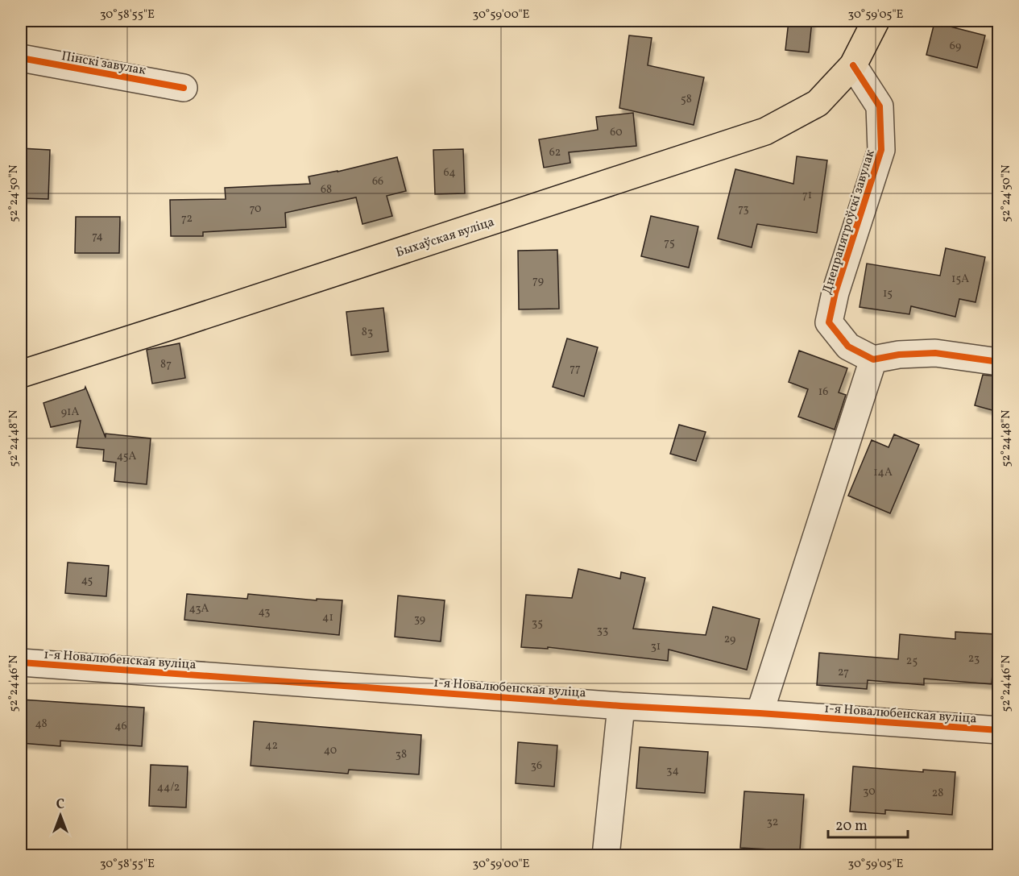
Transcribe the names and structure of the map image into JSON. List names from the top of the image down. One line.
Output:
{"streets":{"main road":["Быхаўская вуліца"],"street":["Пінскі завулак","Днепрапятроўскі завулак","1-я Новалюбенская вуліца"]},"crossings":[["Днепрапятроўскі завулак","Быхаўская вуліца"]],"house_numbers":["69","58","60","62","64","66","68","71","70","73","72","74","75","15А","79","15","83","87","77","16","91А","45А","14А","45","43А","43","41","39","35","33","29","31","23","25","27","48","46","42","40","38","36","34","44/2","30","28","32"],"scale_bar":"20 m","north":"top","coordinates":["30°58'55\"E","30°59'00\"E","30°59'05\"E","52°24'50\"N","52°24'48\"N","52°24'46\"N"]}
